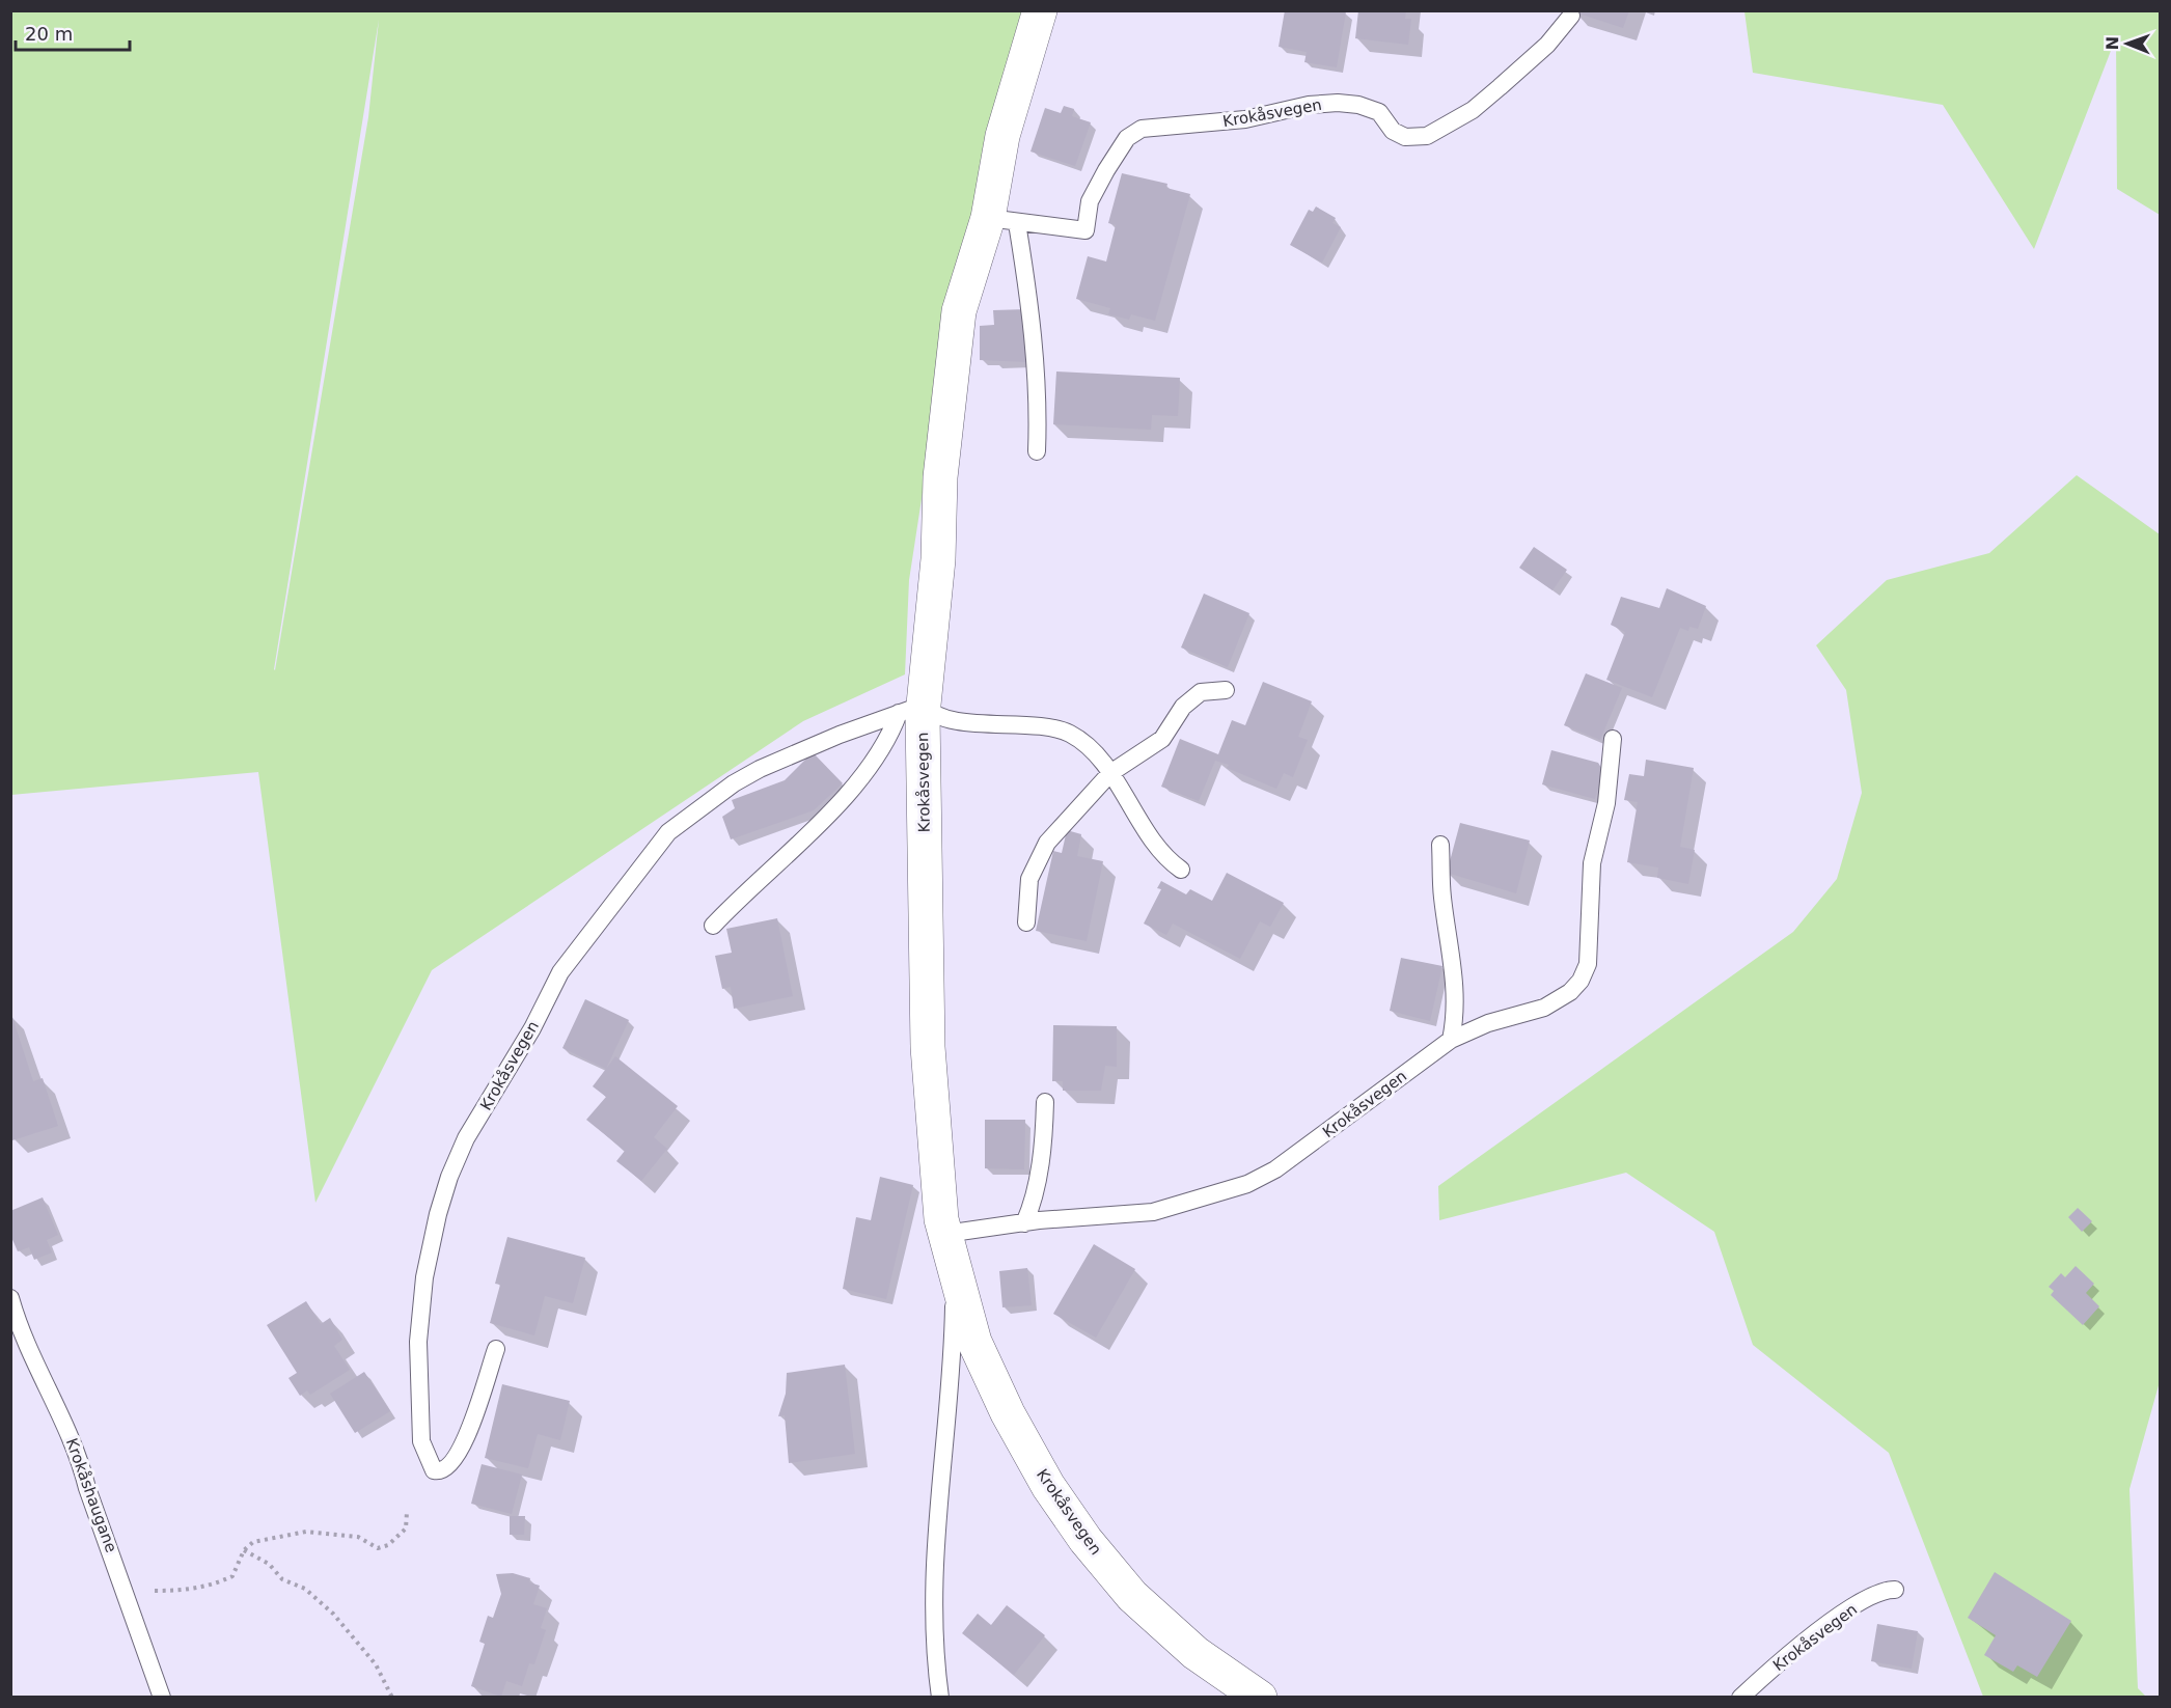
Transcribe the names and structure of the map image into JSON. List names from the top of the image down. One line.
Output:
{"streets":{"street":["Krokåsvegen"],"lane":["Krokåshaugane"]},"scale_bar":"20 m","north":"left"}
